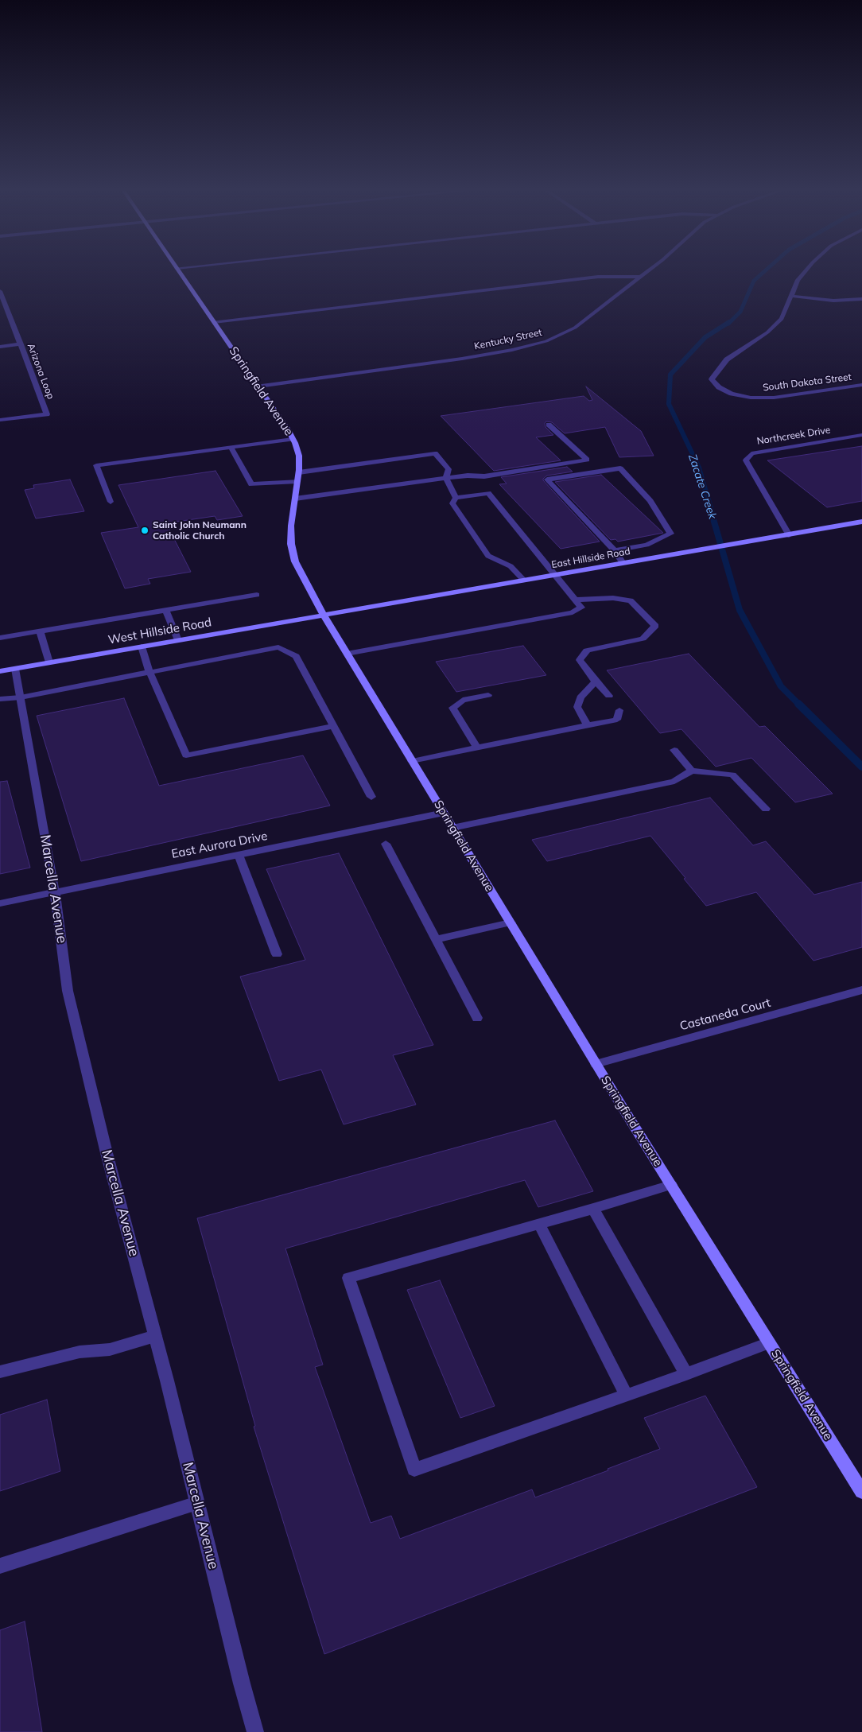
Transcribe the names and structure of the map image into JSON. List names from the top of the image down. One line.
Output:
{"streets":{"main road":["Springfield Avenue","East Hillside Road","West Hillside Road"],"street":["Kentucky Street","Arizona Loop","South Dakota Street","Northcreek Drive","East Aurora Drive","Marcella Avenue","Castaneda Court"]},"crossings":[["Kentucky Street","Springfield Avenue"],["Springfield Avenue","East Hillside Road"],["Springfield Avenue","West Hillside Road"],["Springfield Avenue","East Aurora Drive"],["Springfield Avenue","Castaneda Court"],["Northcreek Drive","East Hillside Road"],["East Hillside Road","West Hillside Road"],["West Hillside Road","Marcella Avenue"],["East Aurora Drive","Marcella Avenue"]],"water":["Zacate Creek"],"places":["Saint John Neumann Catholic Church"]}
